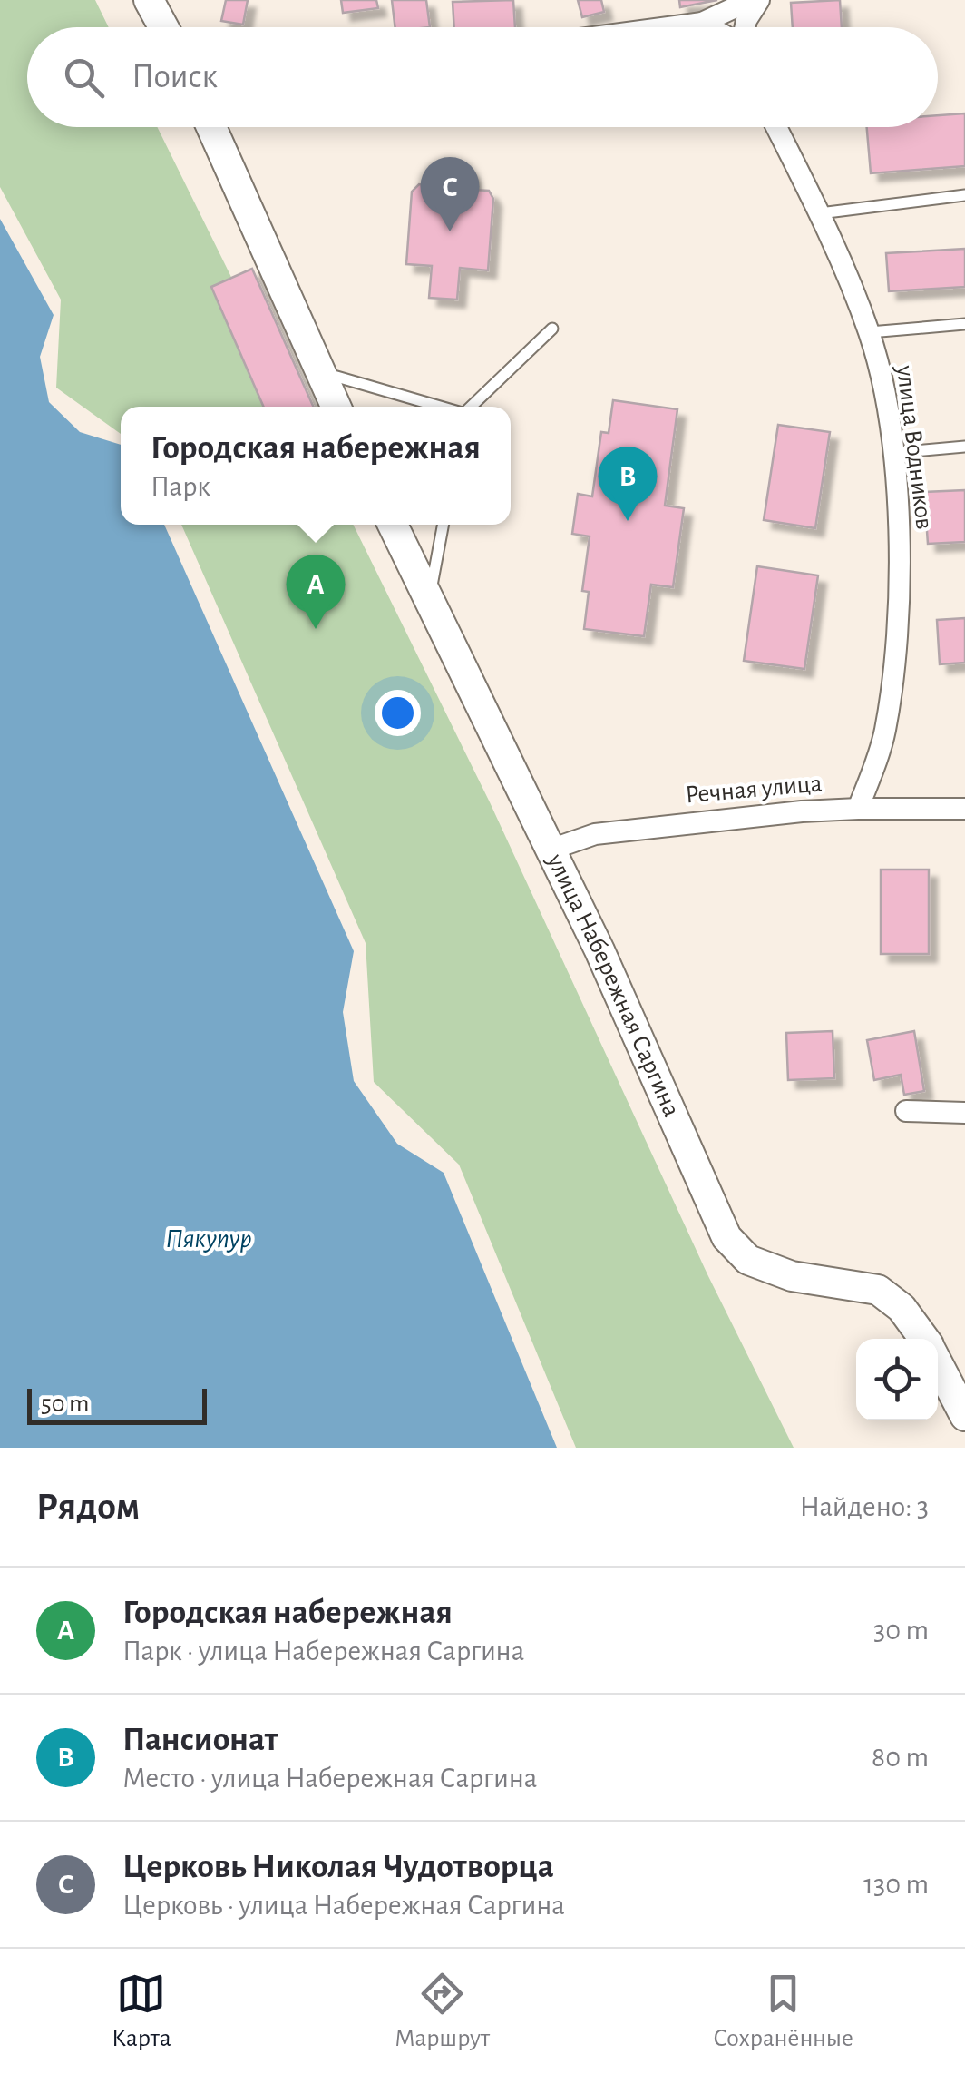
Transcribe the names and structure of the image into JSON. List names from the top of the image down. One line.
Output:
{"streets":{"main road":["улица Набережная Саргина"],"street":["улица Водников","Речная улица"]},"crossings":[["улица Водников","Речная улица"],["Речная улица","улица Набережная Саргина"]],"water":["Пякупур"],"scale_bar":"50 m","page":{"search":"Поиск","pins":["C","B","A"],"popup":["Городская набережная","Парк"],"scale":"50 m","heading":["Рядом","Найдено: 3"],"list":[{"mark":"A","name":"Городская набережная","note":"Парк · улица Набережная Саргина","value":"30 m"},{"mark":"B","name":"Пансионат","note":"Место · улица Набережная Саргина","value":"80 m"},{"mark":"C","name":"Церковь Николая Чудотворца","note":"Церковь · улица Набережная Саргина","value":"130 m"}],"nav":["Карта","Маршрут","Сохранённые"]}}
